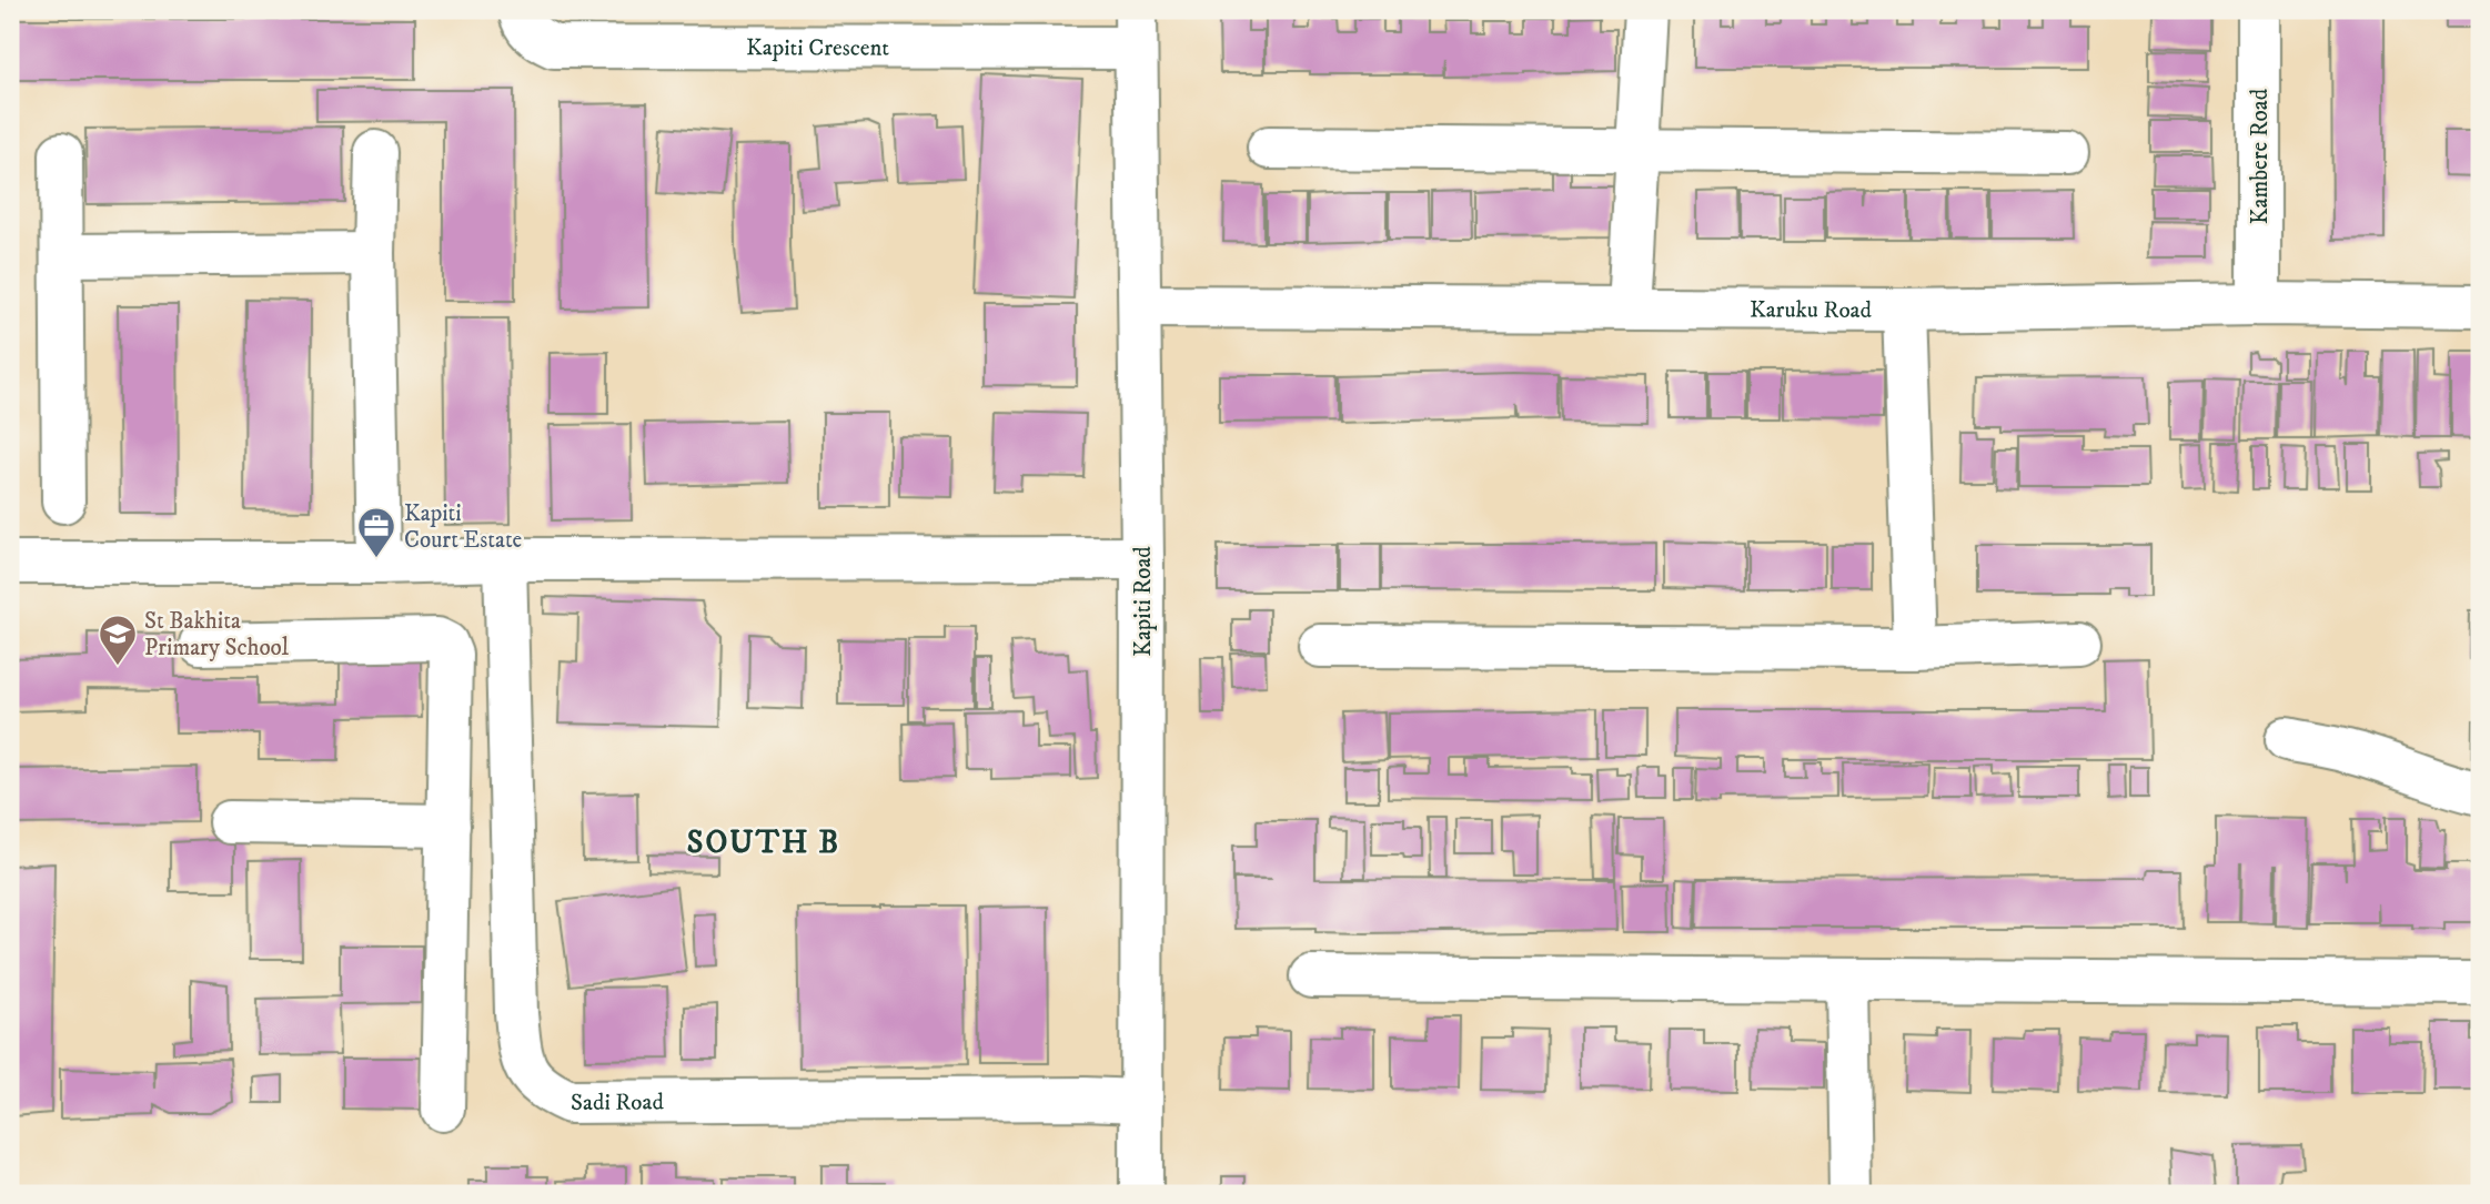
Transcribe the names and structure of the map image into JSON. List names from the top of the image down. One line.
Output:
{"streets":{"street":["Kapiti Crescent","Kambere Road","Karuku Road","Kapiti Road","Sadi Road"]},"crossings":[["Kapiti Crescent","Kapiti Road"],["Kambere Road","Karuku Road"],["Karuku Road","Kapiti Road"],["Kapiti Road","Sadi Road"]],"districts":["SOUTH B"],"places":{"office":["Kapiti Court Estate"],"school or university":["St Bakhita Primary School"]}}
